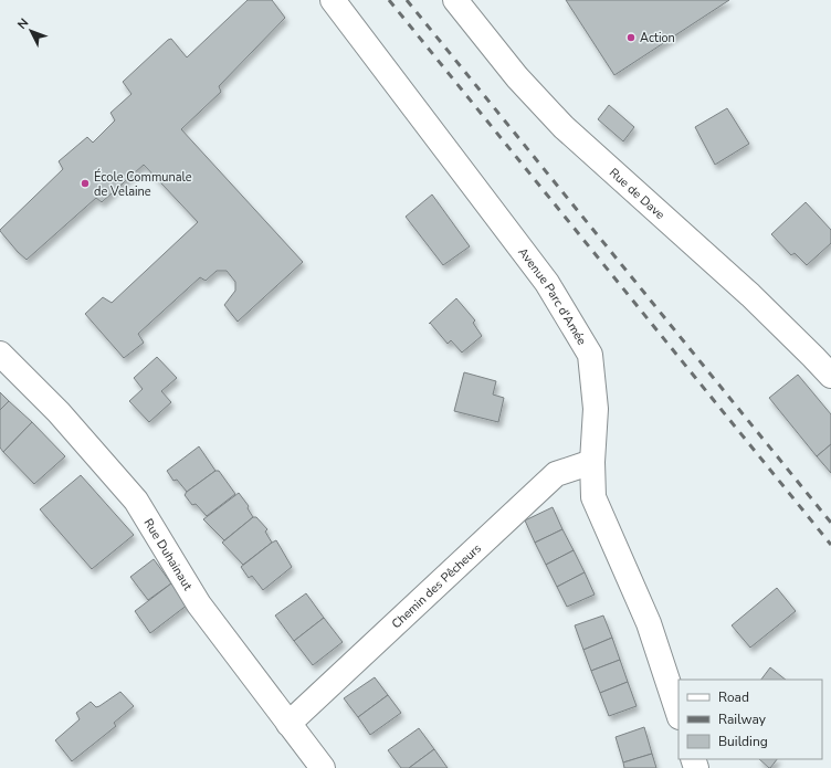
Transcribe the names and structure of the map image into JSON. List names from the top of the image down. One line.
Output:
{"streets":{"street":["Rue de Dave","Avenue Parc d'Amée","Rue Duhainaut","Chemin des Pêcheurs"]},"crossings":[["Avenue Parc d'Amée","Chemin des Pêcheurs"],["Rue Duhainaut","Chemin des Pêcheurs"]],"places":["Action","École Communale de Velaine"],"legend":["Road","Railway","Building"],"north":"top left"}
